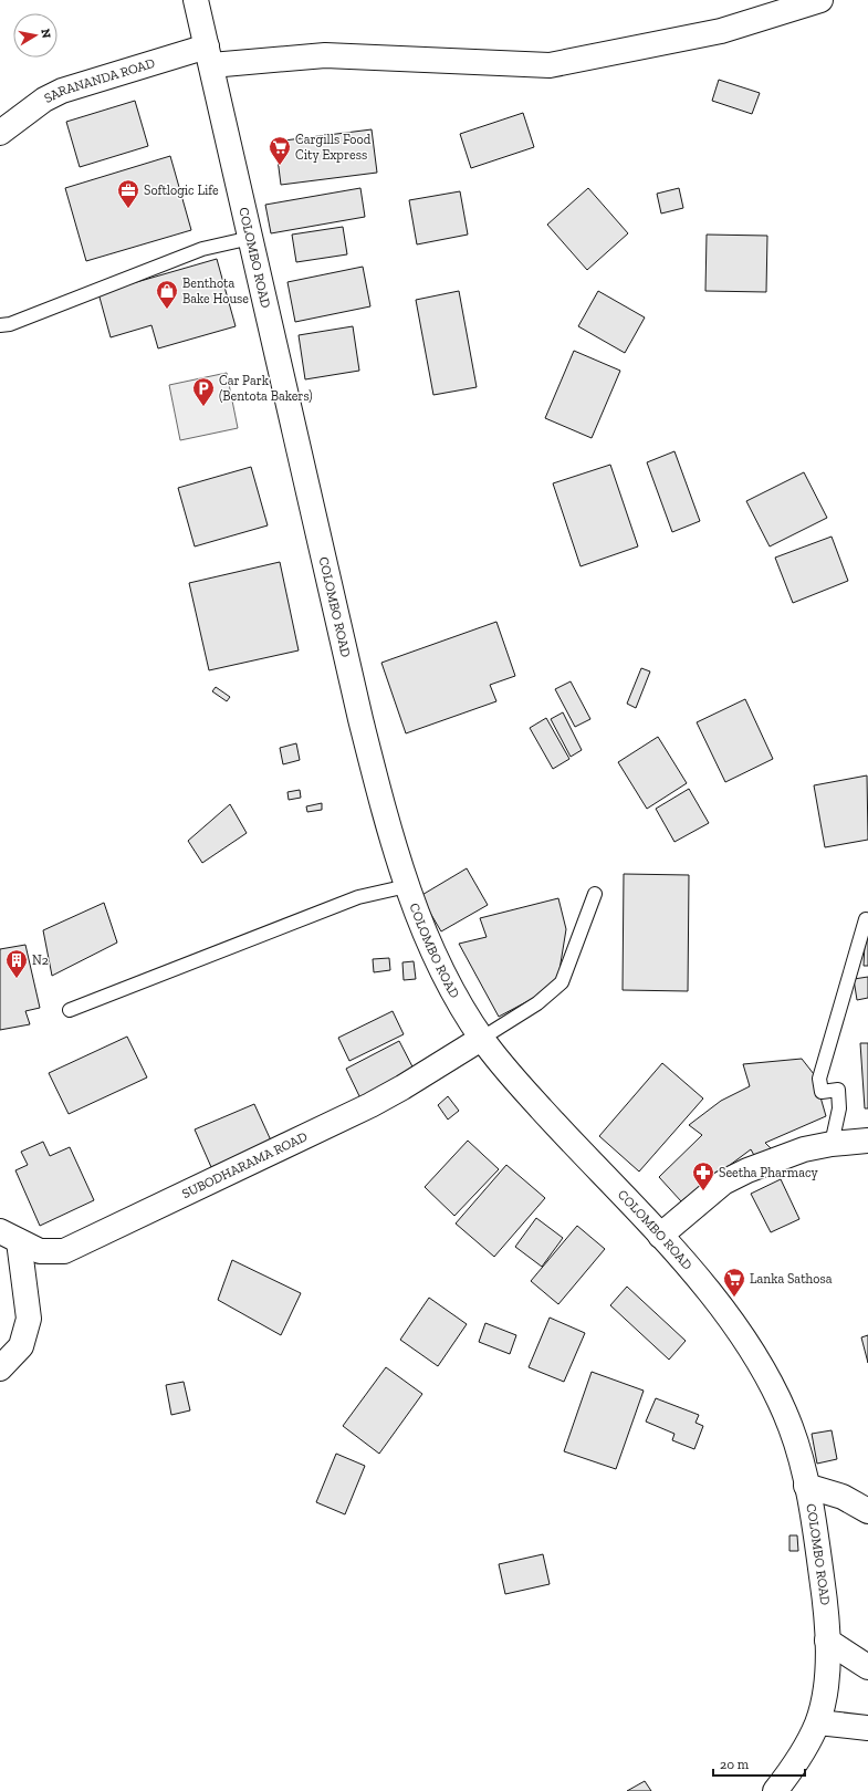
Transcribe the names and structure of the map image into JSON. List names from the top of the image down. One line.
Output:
{"streets":{"main road":["SARANANDA ROAD","COLOMBO ROAD","SUBODHARAMA ROAD"]},"crossings":[["SARANANDA ROAD","COLOMBO ROAD"],["COLOMBO ROAD","SUBODHARAMA ROAD"]],"places":{"supermarket":["Cargills Food City Express","Lanka Sathosa"],"office":["Softlogic Life"],"shop":["Benthota Bake House"],"parking":["Car Park (Bentota Bakers)"],"building":["N2"],"pharmacy":["Seetha Pharmacy"]},"scale_bar":"20 m","north":"right"}
